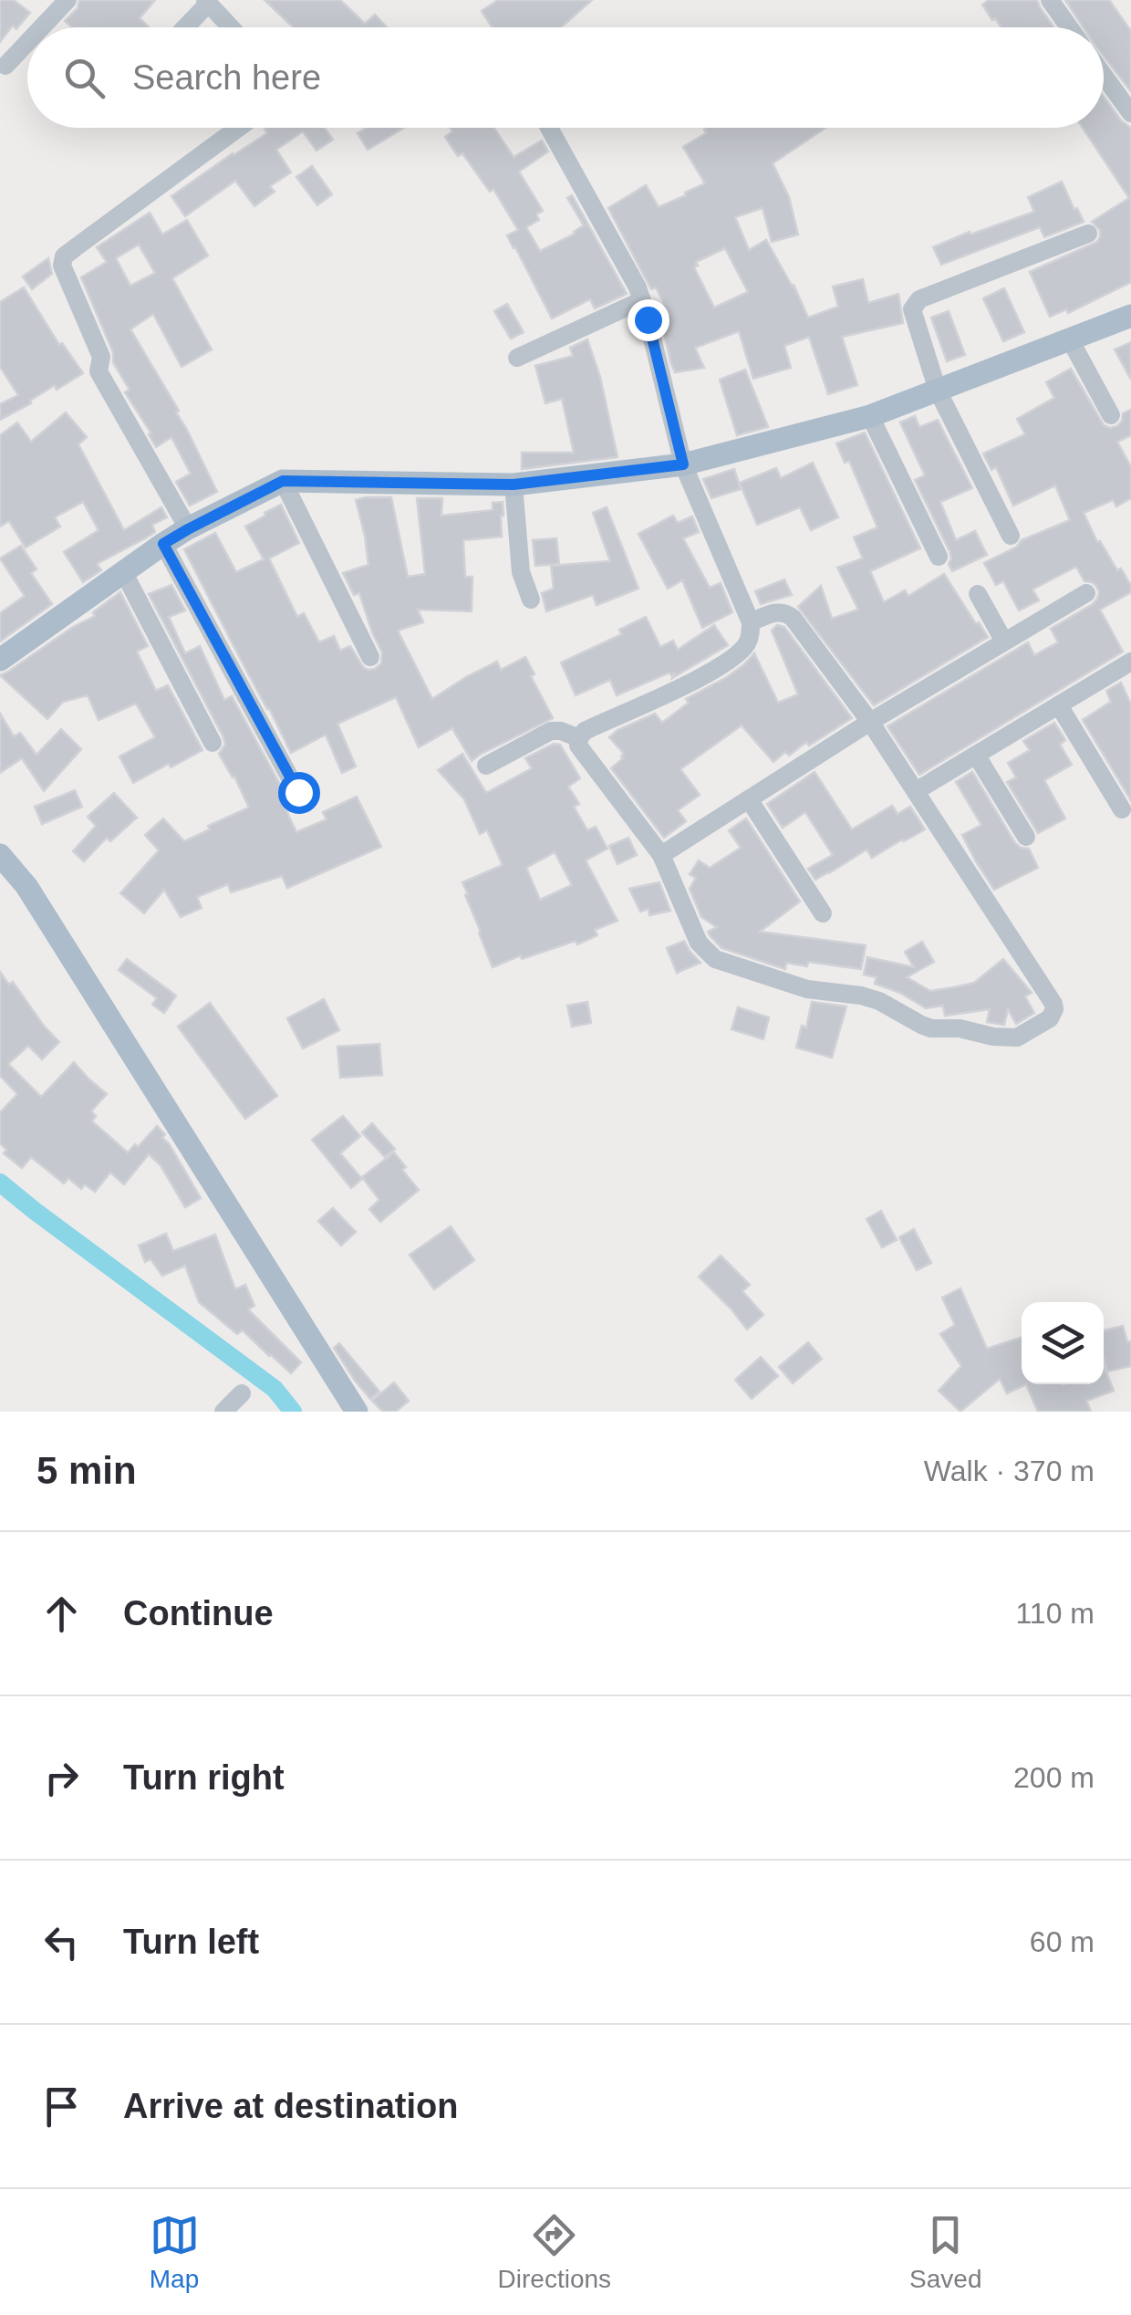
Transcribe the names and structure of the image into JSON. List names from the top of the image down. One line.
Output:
{"page":{"search":"Search here","heading":["5 min","Walk · 370 m"],"list":[["Continue","110 m"],["Turn right","200 m"],["Turn left","60 m"],"Arrive at destination"],"nav":["Map","Directions","Saved"]}}
